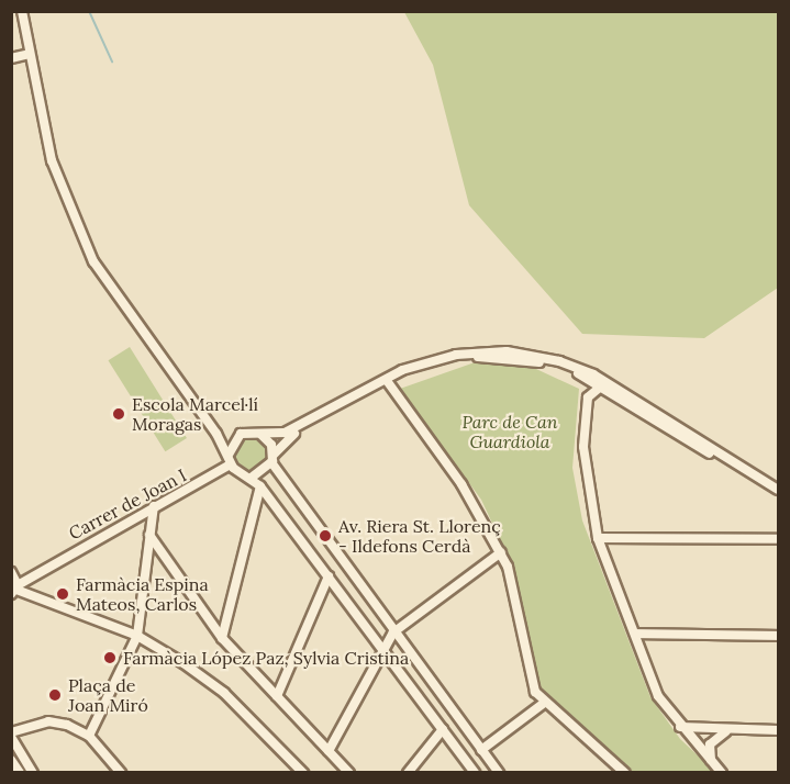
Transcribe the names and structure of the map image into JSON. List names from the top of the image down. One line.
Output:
{"streets":{"street":["Carrer de Joan I"]},"parks":["Parc de Can Guardiola"],"places":["Escola Marcel·lí Moragas","Av. Riera St. Llorenç - Ildefons Cerdà","Farmàcia Espina Mateos, Carlos","Farmàcia López Paz, Sylvia Cristina","Plaça de Joan Miró"]}
